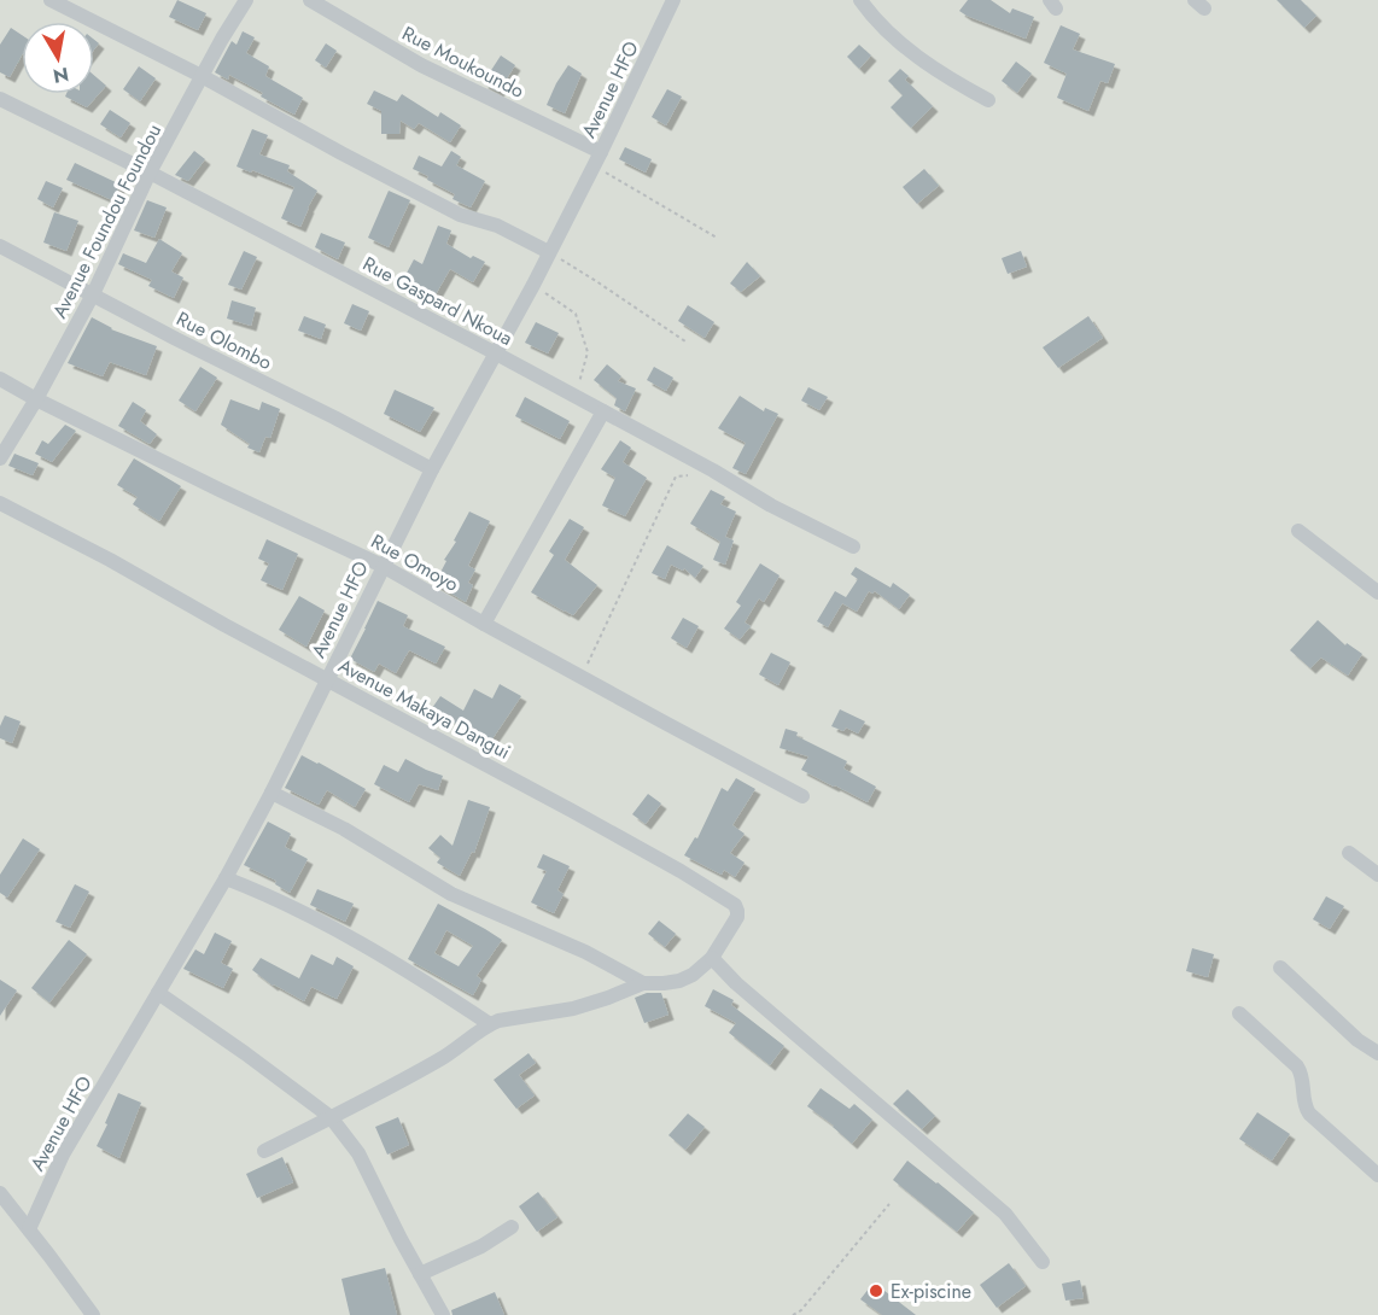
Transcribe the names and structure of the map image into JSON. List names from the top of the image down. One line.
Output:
{"streets":{"street":["Rue Moukoundo","Avenue HFO","Avenue Foundou Foundou","Rue Gaspard Nkoua","Rue Olombo","Rue Omoyo","Avenue Makaya Dangui"]},"crossings":[["Rue Moukoundo","Avenue HFO"],["Avenue HFO","Rue Gaspard Nkoua"],["Avenue HFO","Rue Olombo"],["Avenue HFO","Rue Omoyo"],["Avenue HFO","Avenue Makaya Dangui"],["Avenue Foundou Foundou","Rue Gaspard Nkoua"],["Avenue Foundou Foundou","Rue Olombo"],["Avenue Foundou Foundou","Rue Omoyo"]],"places":["Ex-piscine"],"north":"bottom"}
